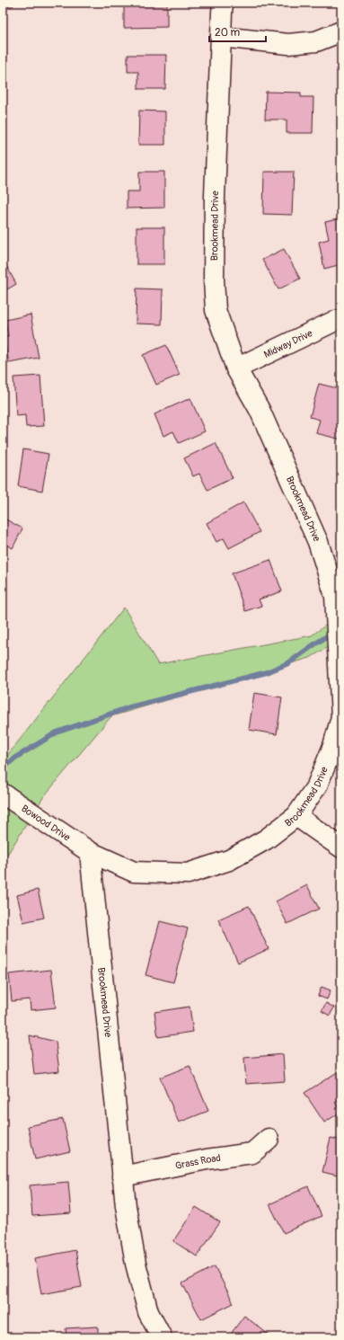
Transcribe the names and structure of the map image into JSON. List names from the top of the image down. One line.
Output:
{"streets":{"street":["Brookmead Drive","Midway Drive","Bowood Drive","Grass Road"]},"crossings":[["Brookmead Drive","Midway Drive"],["Brookmead Drive","Bowood Drive"],["Brookmead Drive","Grass Road"]],"scale_bar":"20 m"}
